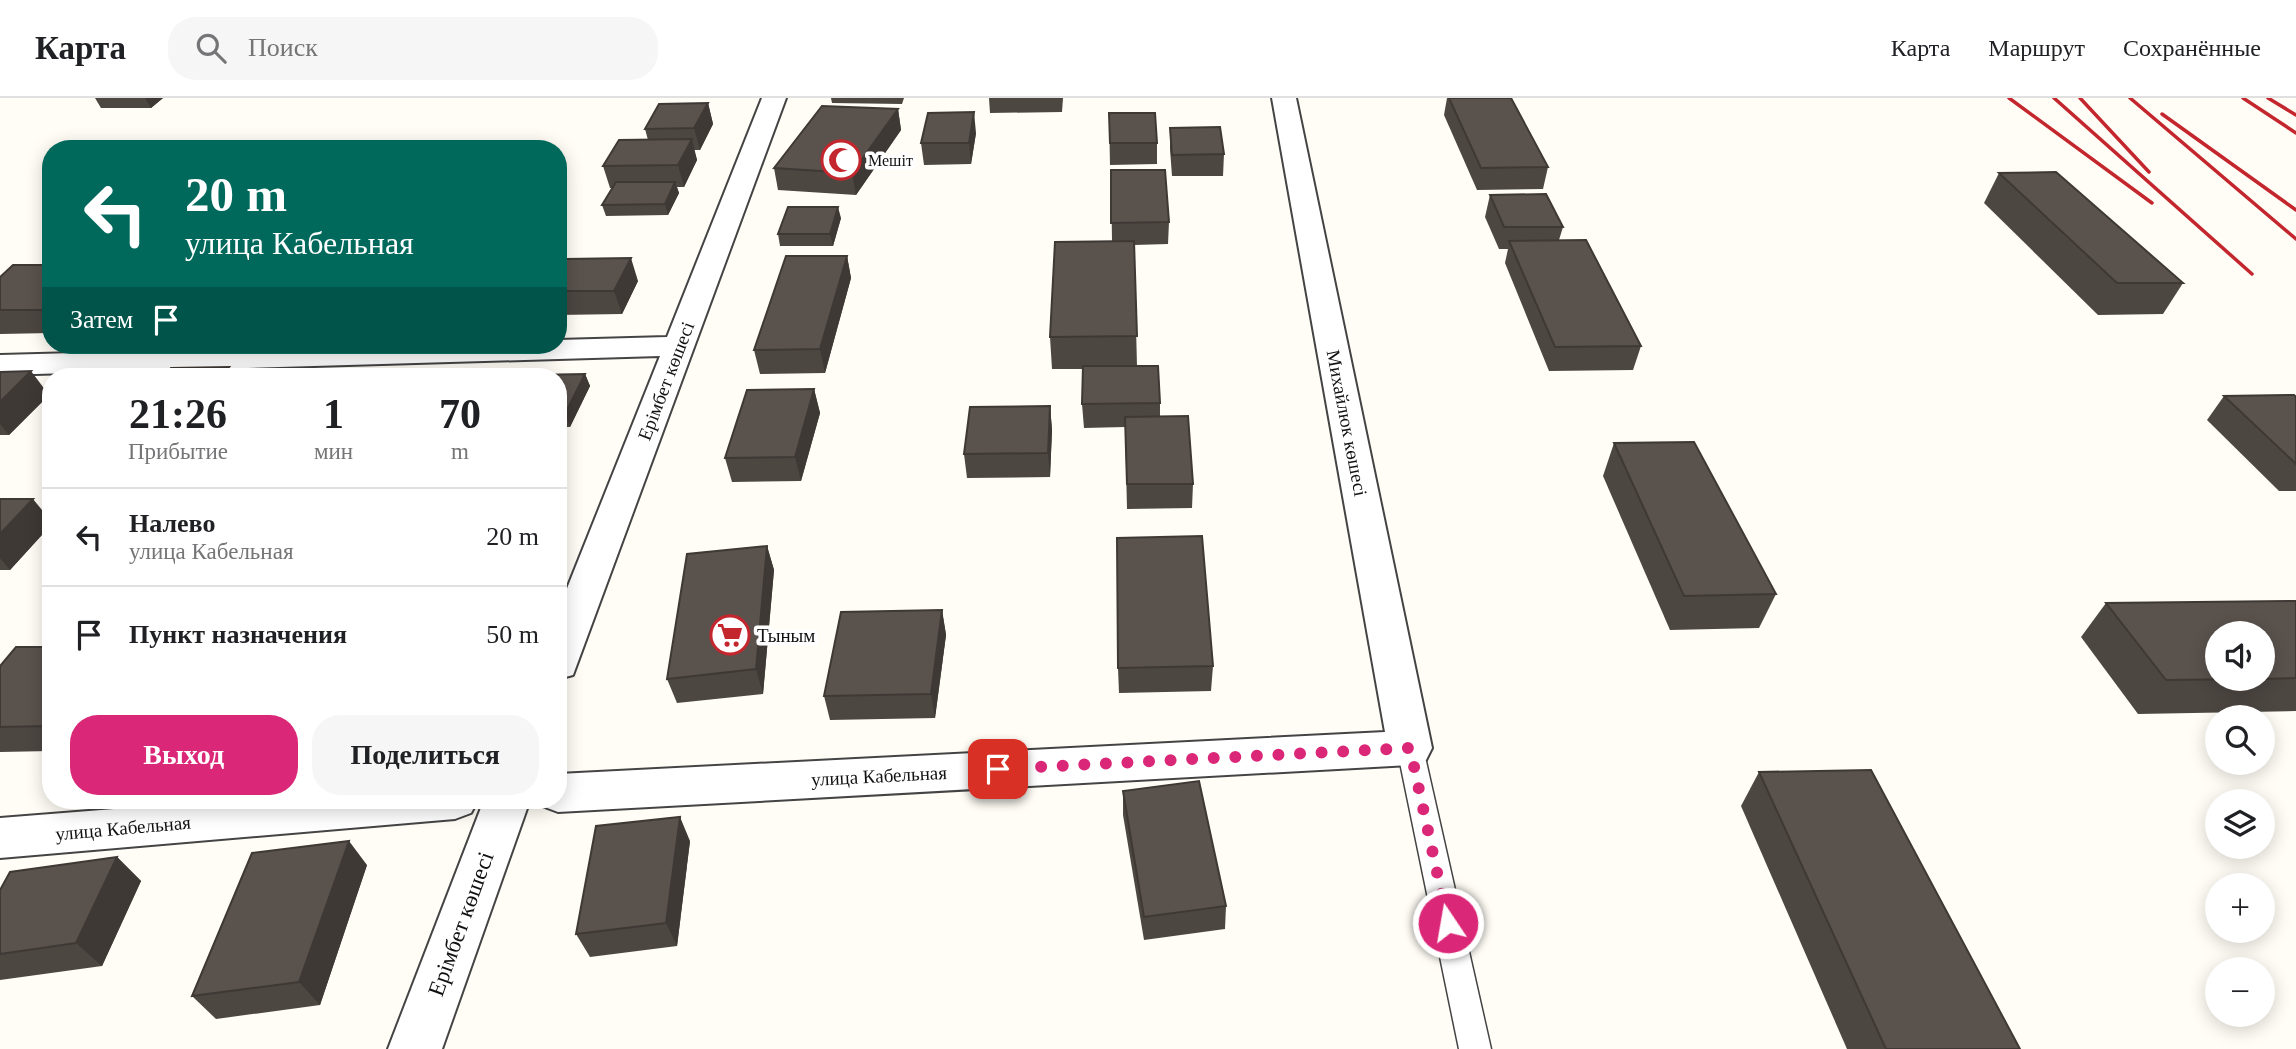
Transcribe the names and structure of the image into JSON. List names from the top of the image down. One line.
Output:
{"streets":{"street":["Ерімбет көшесі","Михайлюк көшесі","улица Кабельная"]},"crossings":[["Михайлюк көшесі","улица Кабельная"]],"places":{"mosque":["Мешіт"],"supermarket":["Тыным"]},"page":{"header":"Карта","search":"Поиск","nav":["Карта","Маршрут","Сохранённые"],"turn":["20 m","улица Кабельная"],"then":"Затем","eta":["21:26","Прибытие","1","мин","70","m"],"list":[{"name":"Налево","note":"улица Кабельная","value":"20 m"},{"name":"Пункт назначения","value":"50 m"}],"map_buttons":["+","−"],"buttons":["Выход","Поделиться"]}}
